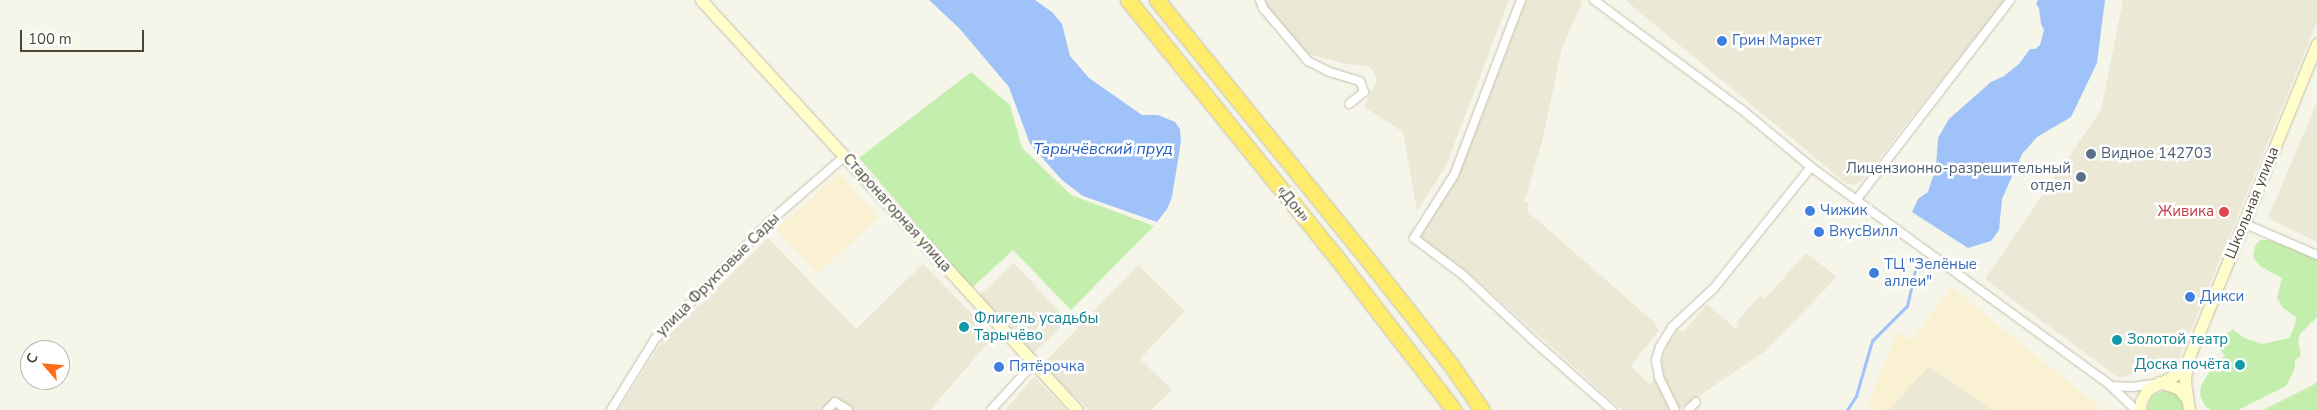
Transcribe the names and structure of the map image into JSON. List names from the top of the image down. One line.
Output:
{"streets":{"highway":["«Дон»"],"main road":["Школьная улица","Старонагорная улица"],"street":["улица Фруктовые Сады"]},"crossings":[["Старонагорная улица","улица Фруктовые Сады"]],"water":["Тарычёвский пруд"],"places":["Грин Маркет","Видное 142703","Лицензионно-разрешительный отдел","Чижик","Живика","ВкусВилл","ТЦ \"Зелёные аллеи\"","Дикси","Флигель усадьбы Тарычёво","Золотой театр","Доска почёта","Пятёрочка"],"scale_bar":"100 m","north":"top left"}
